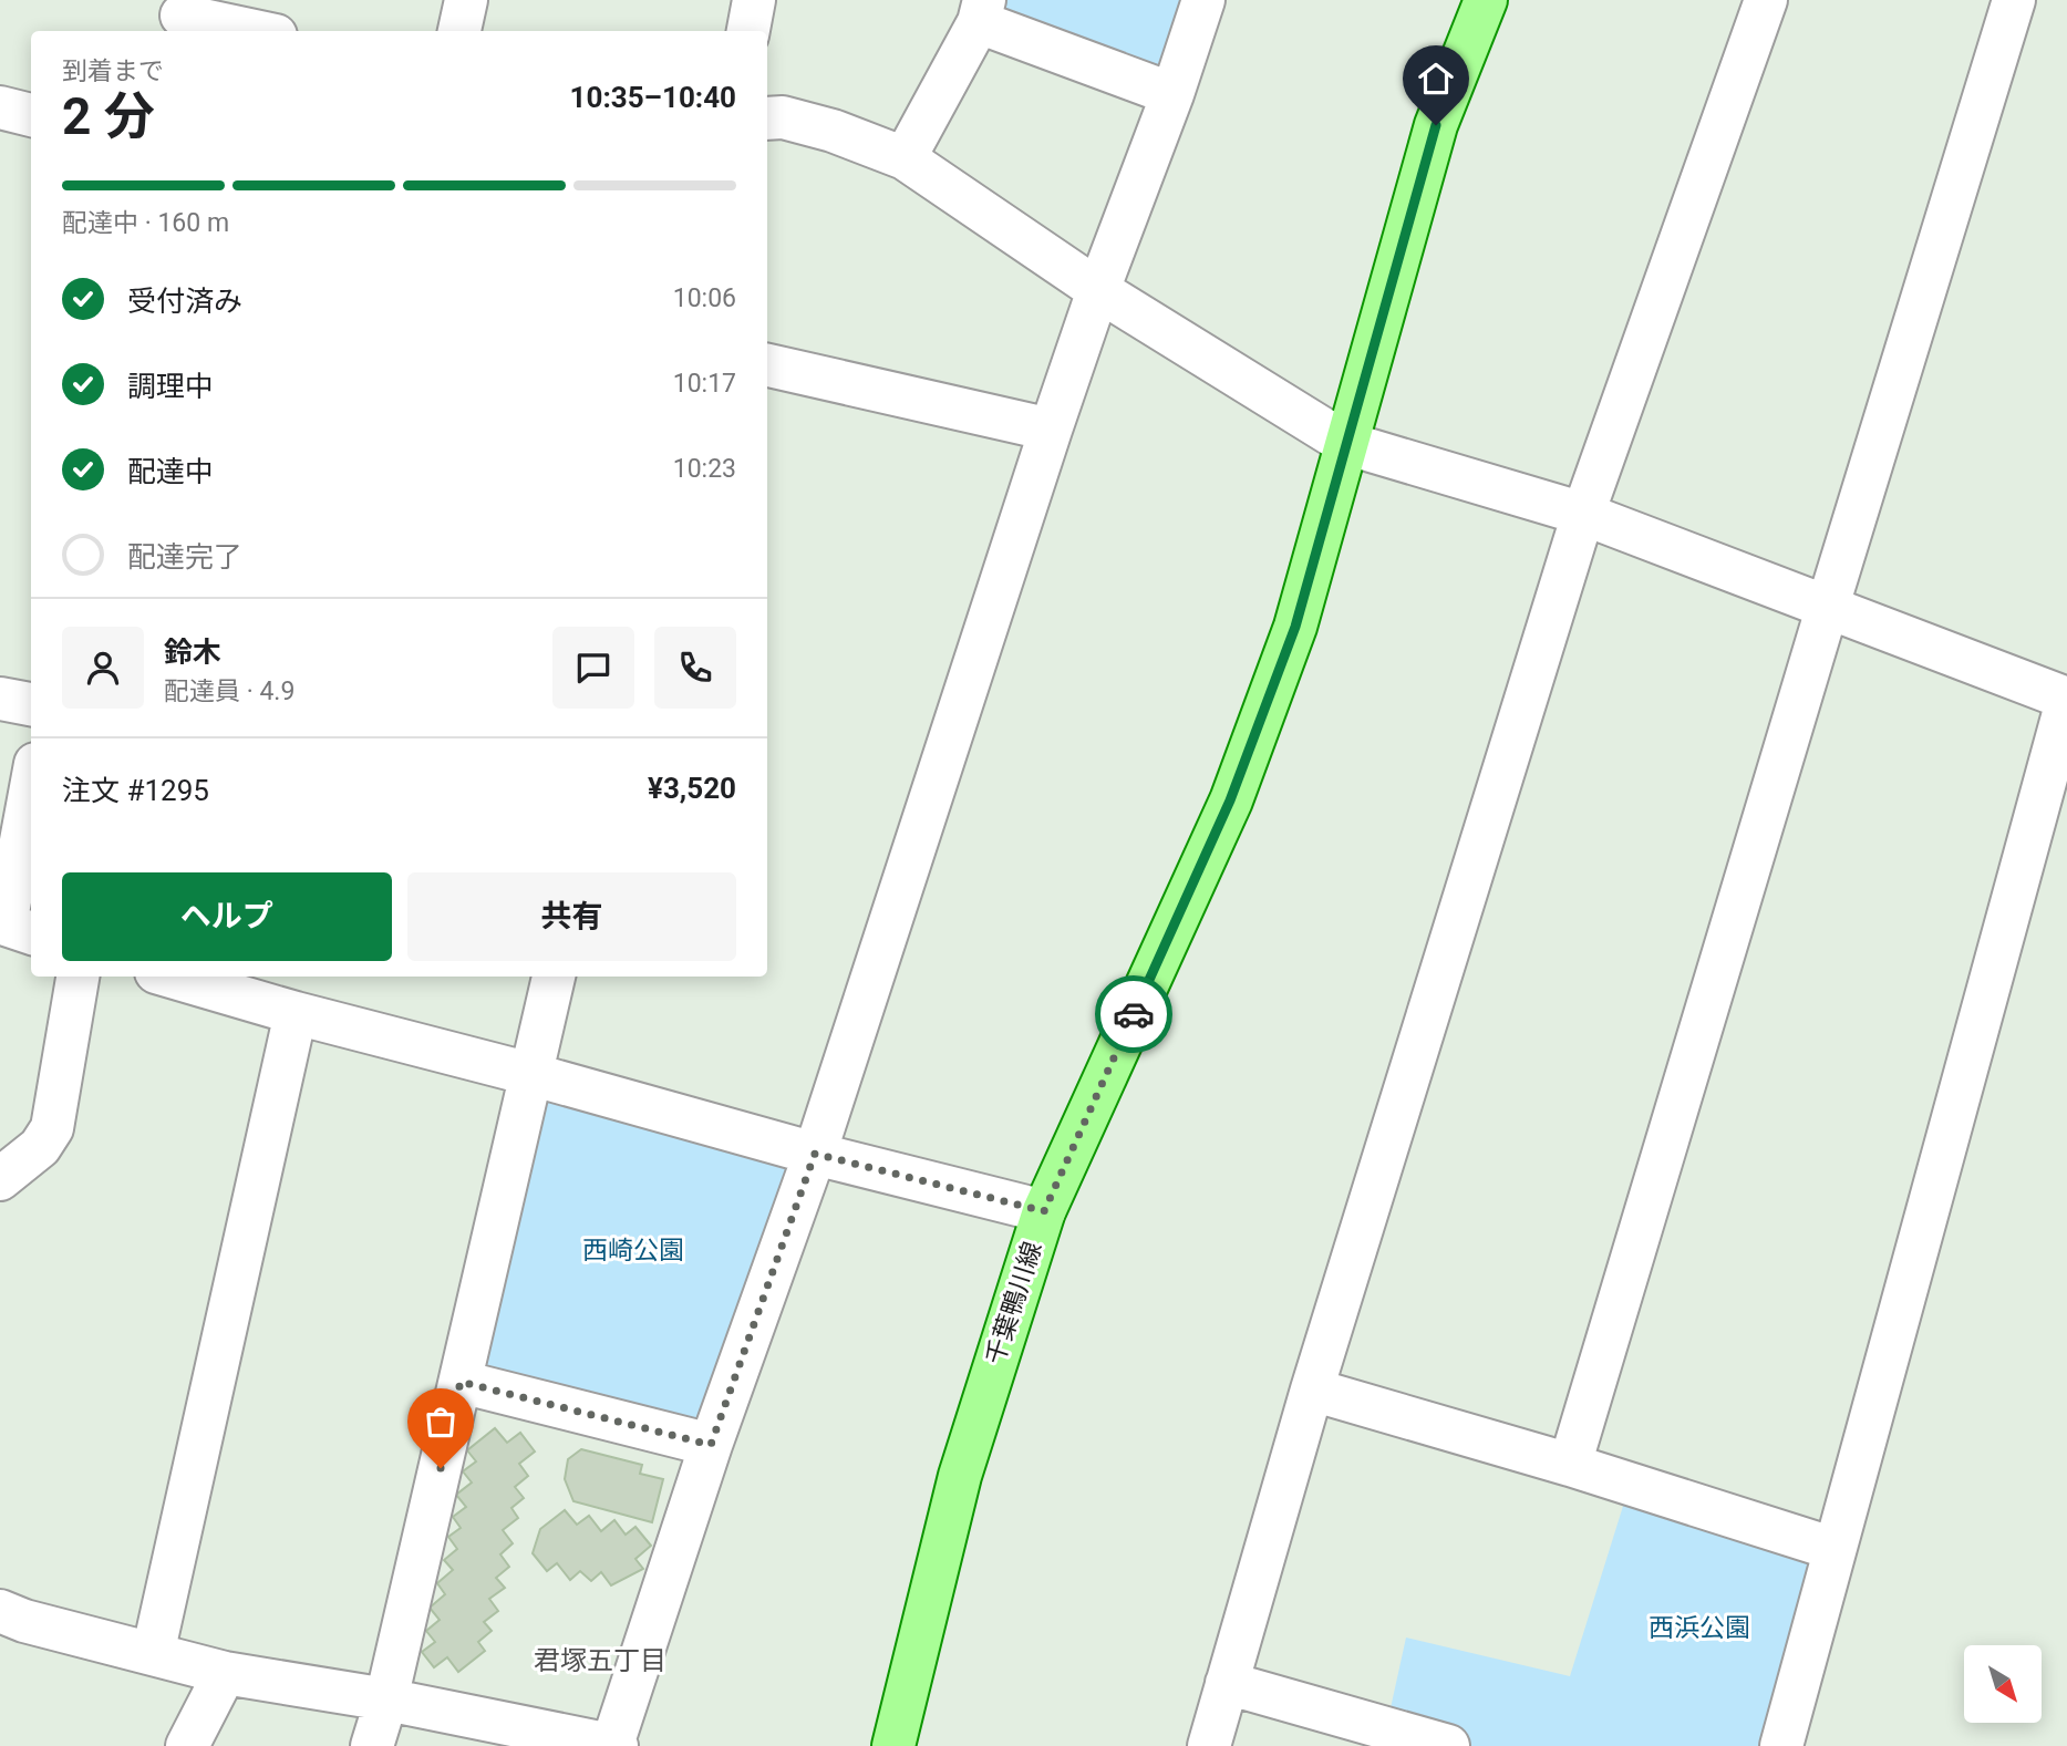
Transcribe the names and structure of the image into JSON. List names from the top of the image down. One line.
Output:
{"streets":{"main road":["千葉鴨川線"]},"districts":["君塚五丁目"],"parks":["西崎公園","西浜公園"],"north":"bottom right","page":{"heading":["2 分","到着まで","10:35–10:40"],"panel":["鈴木","配達員 · 4.9","注文 #1295","¥3,520"],"bar":"配達中 · 160 m","list":[["受付済み","10:06"],["調理中","10:17"],["配達中","10:23"],"配達完了"],"buttons":["ヘルプ","共有"]}}
